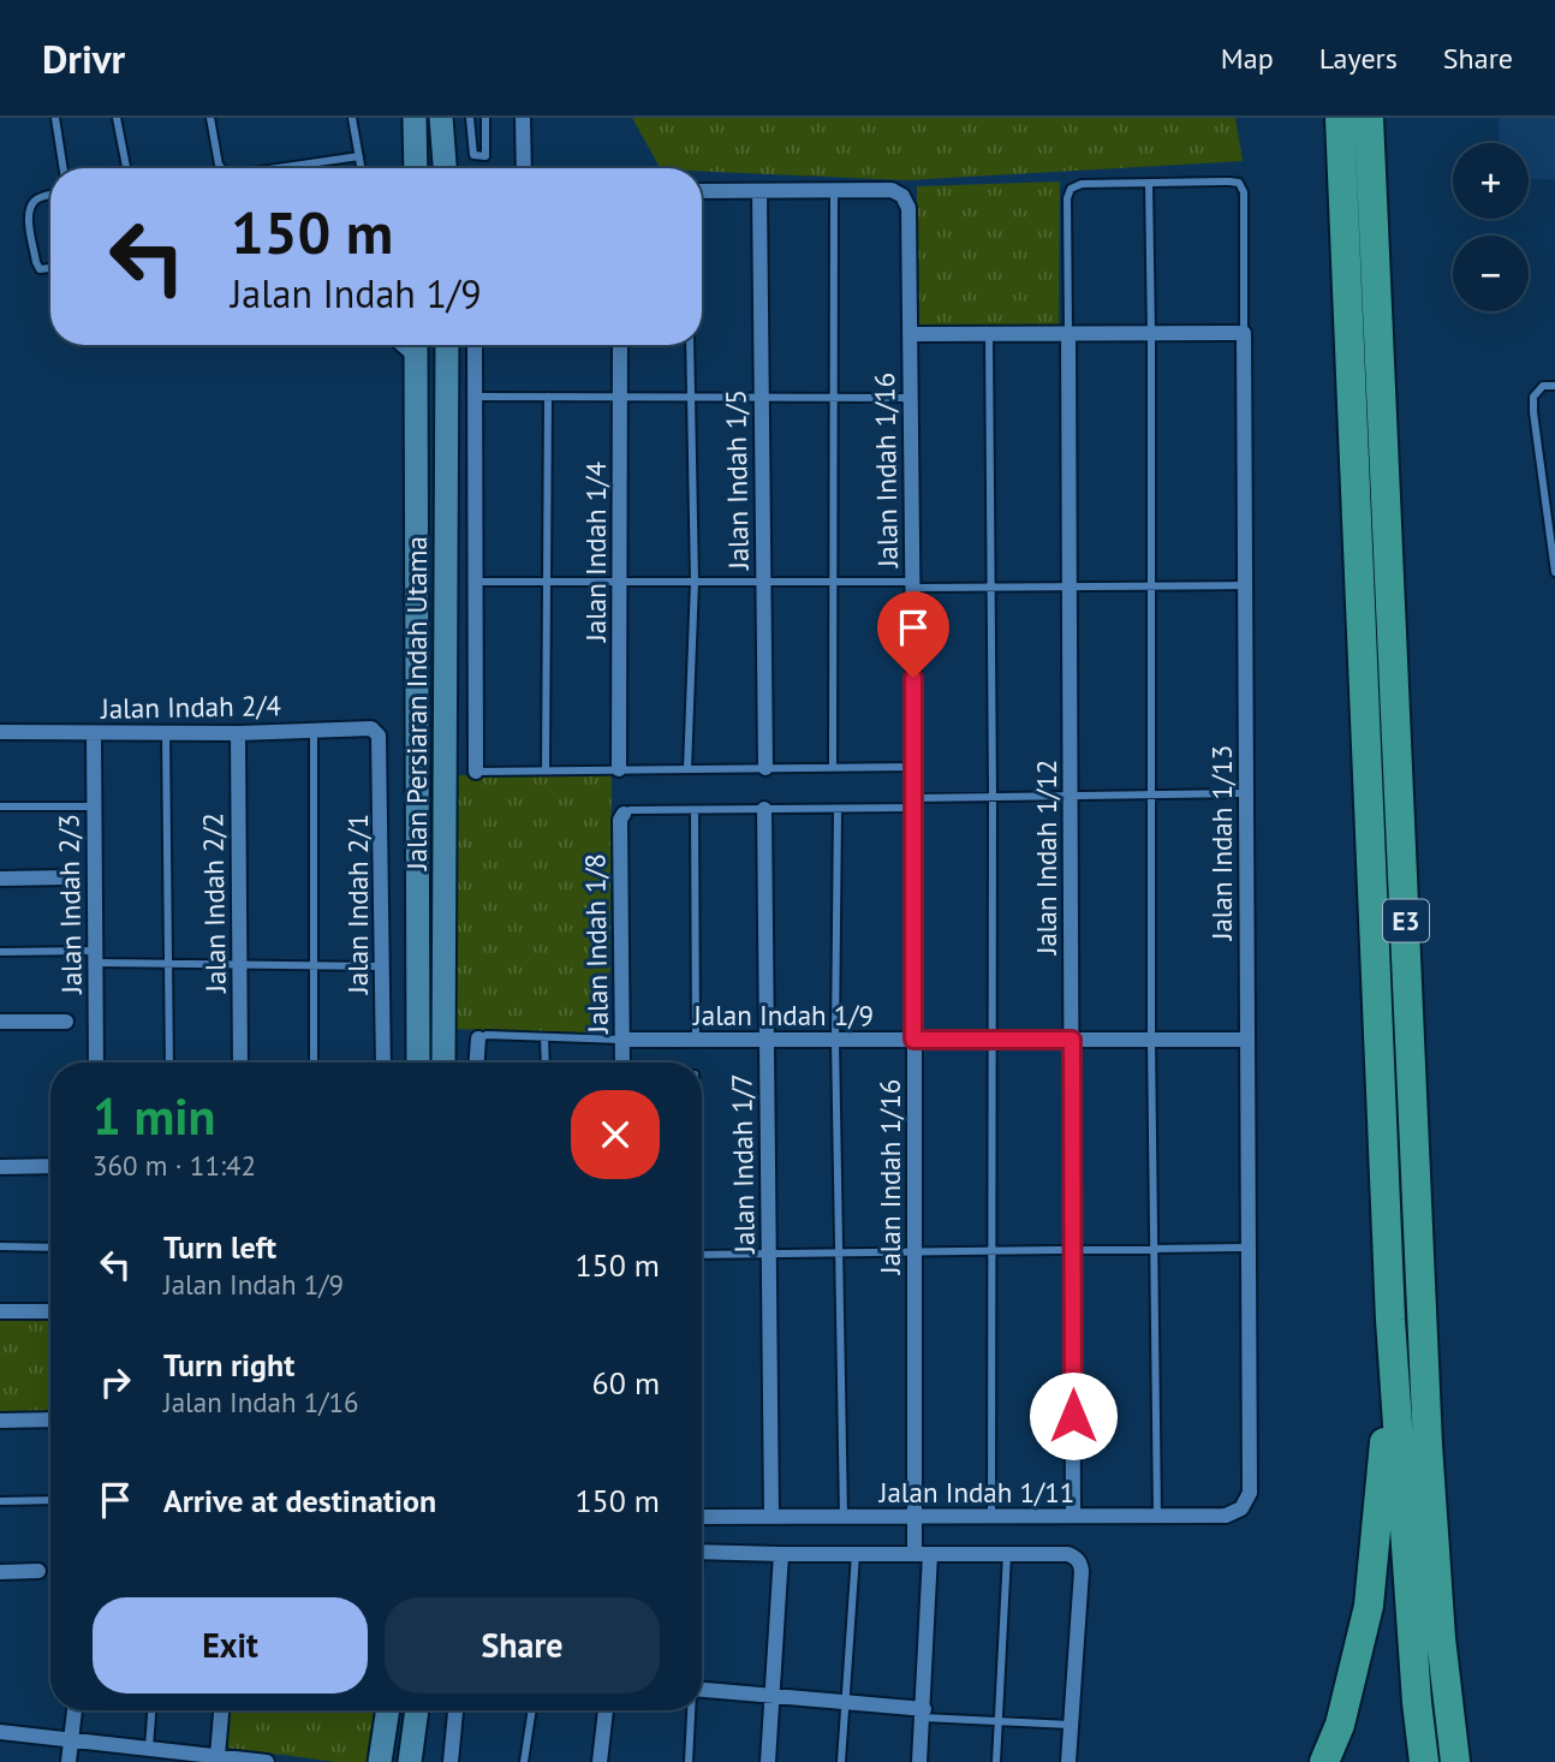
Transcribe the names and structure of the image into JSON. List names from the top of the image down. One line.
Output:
{"streets":{"highway":["E3"],"main road":["Jalan Persiaran Indah Utama"],"street":["Jalan Indah 1/16","Jalan Indah 1/5","Jalan Indah 1/4","Jalan Indah 2/4","Jalan Indah 1/13","Jalan Indah 1/12","Jalan Indah 2/2","Jalan Indah 2/3","Jalan Indah 2/1","Jalan Indah 1/8","Jalan Indah 1/9","Jalan Indah 1/7","Jalan Indah 1/11"]},"crossings":[["Jalan Indah 1/16","Jalan Indah 1/9"],["Jalan Indah 1/16","Jalan Indah 1/11"],["Jalan Indah 2/4","Jalan Indah 2/2"],["Jalan Indah 2/4","Jalan Indah 2/3"],["Jalan Indah 2/4","Jalan Indah 2/1"],["Jalan Indah 1/13","Jalan Indah 1/12"],["Jalan Indah 1/13","Jalan Indah 1/9"],["Jalan Indah 1/13","Jalan Indah 1/11"],["Jalan Indah 1/12","Jalan Indah 1/9"],["Jalan Indah 1/12","Jalan Indah 1/11"],["Jalan Indah 1/8","Jalan Indah 1/9"],["Jalan Indah 1/9","Jalan Indah 1/7"],["Jalan Indah 1/7","Jalan Indah 1/11"]],"page":{"header":"Drivr","nav":["Map","Layers","Share"],"map_buttons":["+","−"],"turn":["150 m","Jalan Indah 1/9"],"heading":["1 min","360 m · 11:42"],"list":[{"name":"Turn left","note":"Jalan Indah 1/9","value":"150 m"},{"name":"Turn right","note":"Jalan Indah 1/16","value":"60 m"},{"name":"Arrive at destination","value":"150 m"}],"buttons":["Exit","Share"]}}
